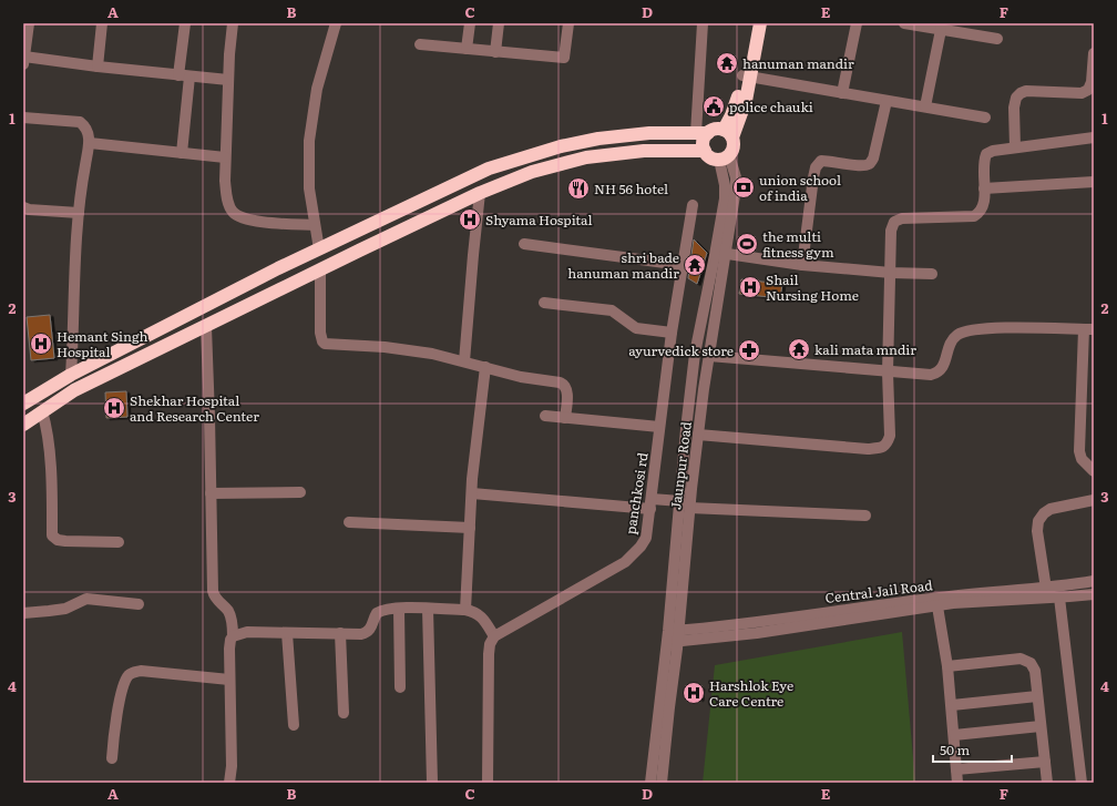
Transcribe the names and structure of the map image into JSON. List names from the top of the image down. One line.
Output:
{"streets":{"street":["Jaunpur Road","panchkosi rd","Central Jail Road"]},"crossings":[["Jaunpur Road","Central Jail Road"]],"places":{"temple":["hanuman mandir","shri bade hanuman mandir","kali mata mndir"],"public building":["police chauki"],"bank":["union school of india"],"restaurant":["NH 56 hotel"],"hospital":["Shyama Hospital","Shail Nursing Home","Hemant Singh Hospital","Shekhar Hospital and Research Center","Harshlok Eye Care Centre"],"sports":["the multi fitness gym"],"pharmacy":["ayurvedick store"]},"scale_bar":"50 m","grid":{"columns":["A","B","C","D","E","F"],"rows":["1","2","3","4"]}}
